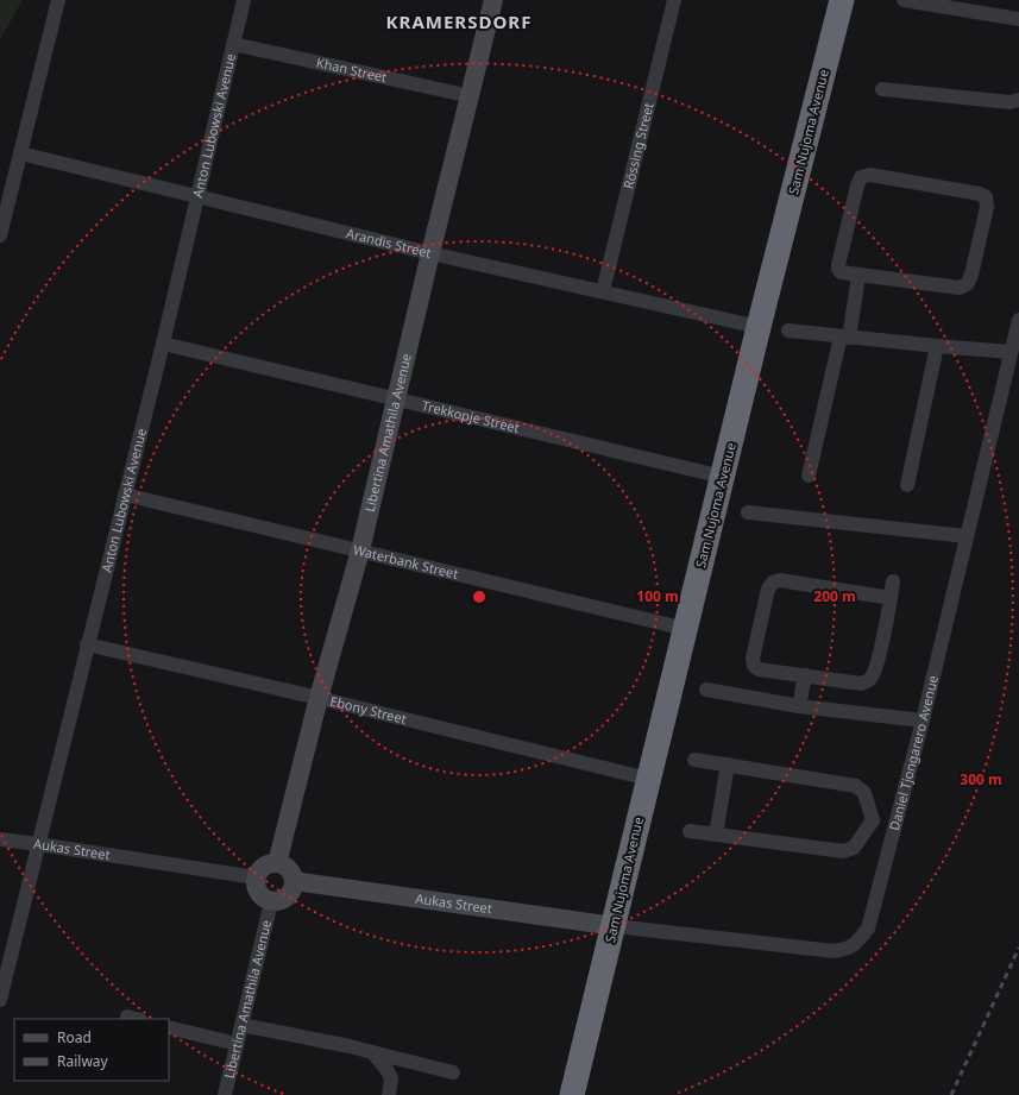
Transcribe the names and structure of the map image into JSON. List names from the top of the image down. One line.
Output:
{"streets":{"highway":["Sam Nujoma Avenue"],"street":["Khan Street","Anton Lubowski Avenue","Rössing Street","Arandis Street","Trekkopje Street","Libertina Amathila Avenue","Waterbank Street","Ebony Street","Daniel Tjongarero Avenue","Aukas Street"]},"crossings":[["Khan Street","Anton Lubowski Avenue"],["Khan Street","Libertina Amathila Avenue"],["Anton Lubowski Avenue","Arandis Street"],["Anton Lubowski Avenue","Trekkopje Street"],["Anton Lubowski Avenue","Waterbank Street"],["Anton Lubowski Avenue","Ebony Street"],["Anton Lubowski Avenue","Aukas Street"],["Sam Nujoma Avenue","Arandis Street"],["Sam Nujoma Avenue","Trekkopje Street"],["Sam Nujoma Avenue","Waterbank Street"],["Sam Nujoma Avenue","Ebony Street"],["Sam Nujoma Avenue","Daniel Tjongarero Avenue"],["Sam Nujoma Avenue","Aukas Street"],["Rössing Street","Arandis Street"],["Arandis Street","Libertina Amathila Avenue"],["Trekkopje Street","Libertina Amathila Avenue"],["Libertina Amathila Avenue","Waterbank Street"],["Libertina Amathila Avenue","Ebony Street"],["Libertina Amathila Avenue","Aukas Street"],["Daniel Tjongarero Avenue","Aukas Street"]],"districts":["KRAMERSDORF"],"legend":["Road","Railway"],"rings":["100 m","200 m","300 m"]}
